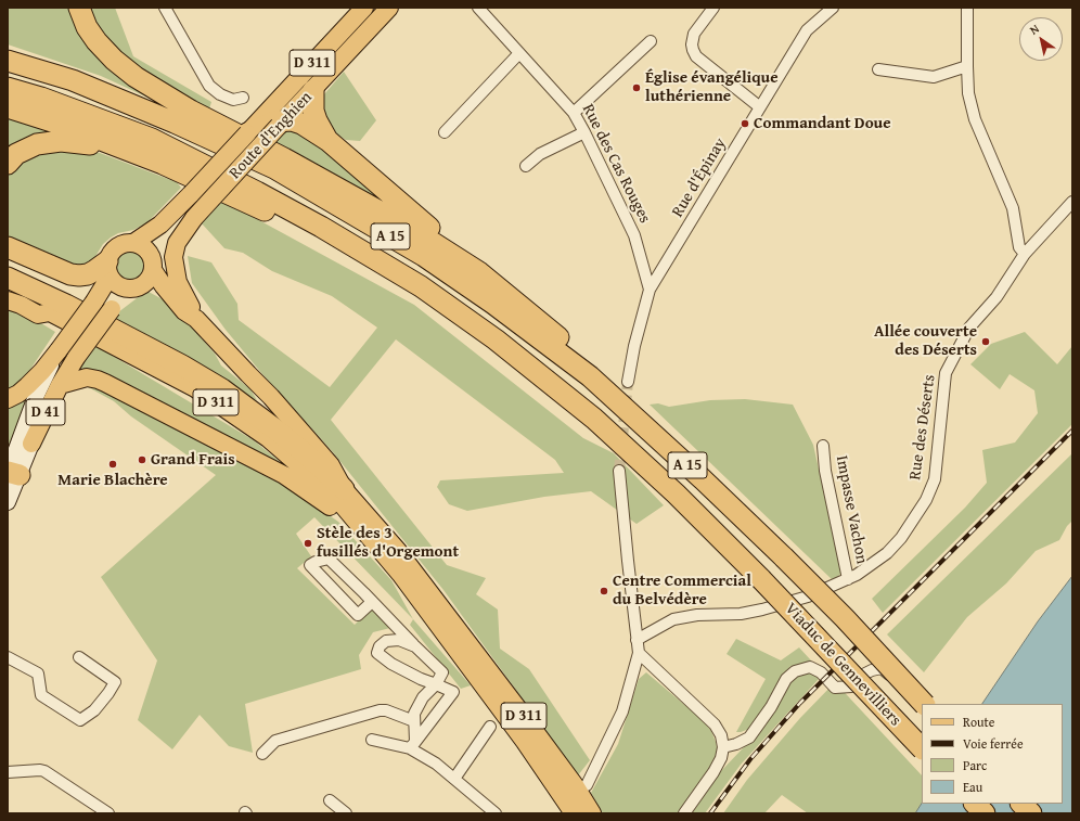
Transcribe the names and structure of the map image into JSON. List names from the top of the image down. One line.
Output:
{"streets":{"highway":["A 15","Viaduc de Gennevilliers"],"main road":["D 311","Route d'Enghien","D 41"],"street":["Rue des Cas Rouges","Rue d'Épinay","Rue des Déserts","Impasse Vachon"]},"crossings":[["D 311","Route d'Enghien"],["D 311","D 41"],["Route d'Enghien","D 41"],["Rue des Cas Rouges","Rue d'Épinay"],["A 15","Viaduc de Gennevilliers"],["Rue des Déserts","Impasse Vachon"]],"places":["Église évangélique luthérienne","Commandant Doue","Allée couverte des Déserts","Grand Frais","Marie Blachère","Stèle des 3 fusillés d'Orgemont","Centre Commercial du Belvédère"],"legend":["Route","Voie ferrée","Parc","Eau"],"north":"top left"}
